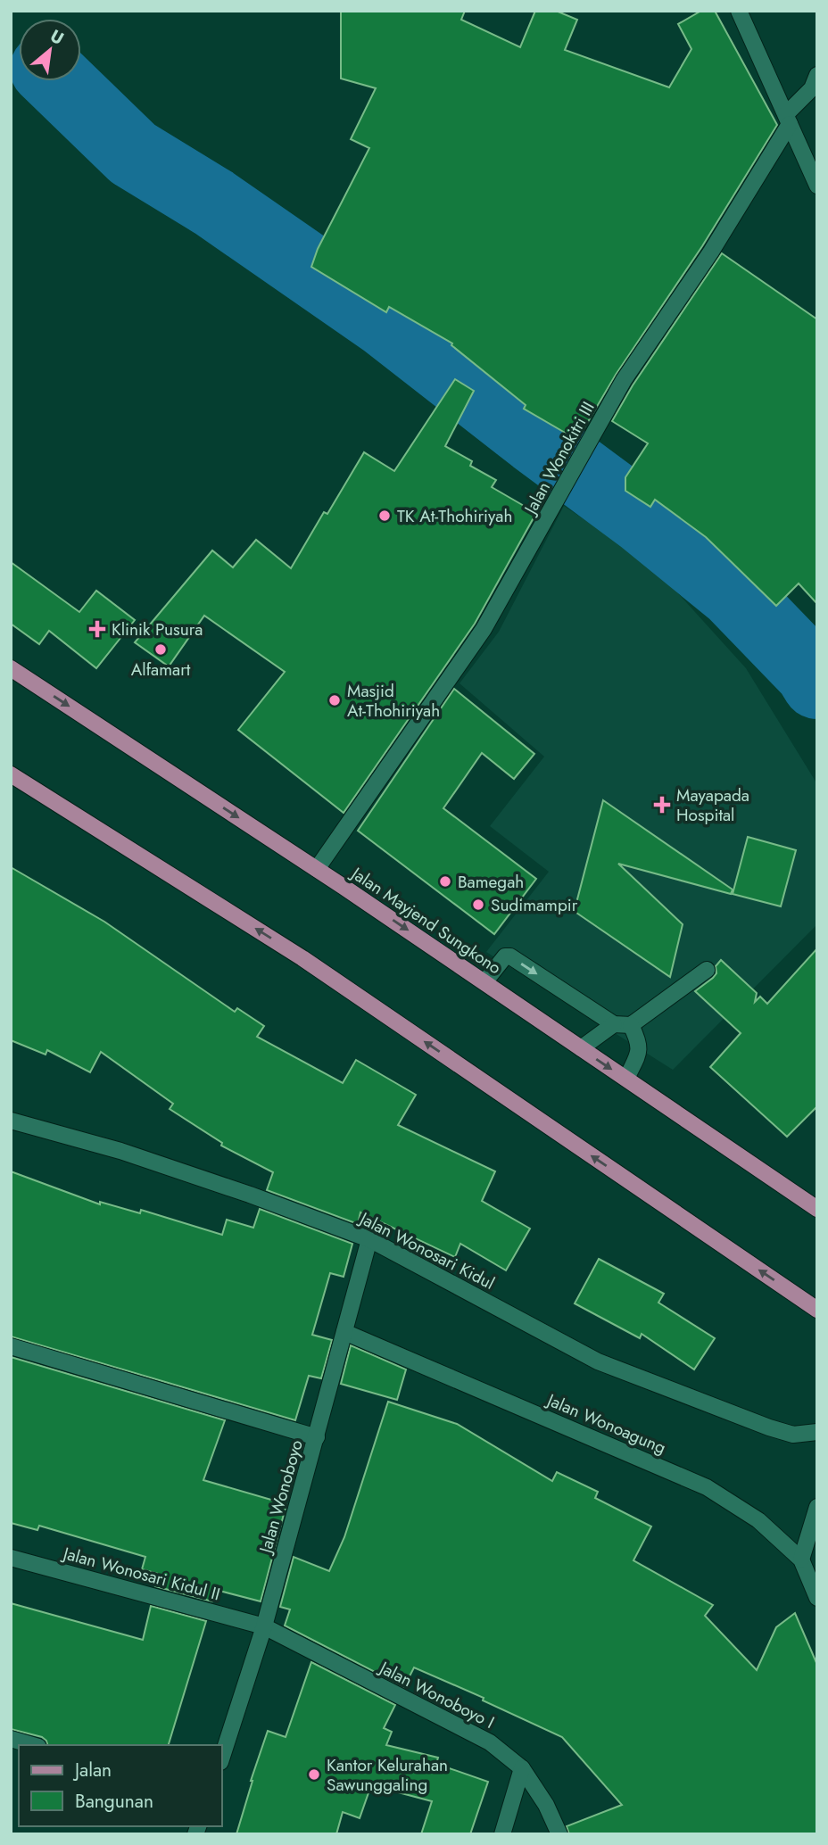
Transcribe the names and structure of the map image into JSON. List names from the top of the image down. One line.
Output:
{"streets":{"main road":["Jalan Mayjend Sungkono"],"street":["Jalan Wonokitri III","Jalan Wonosari Kidul","Jalan Wonoagung","Jalan Wonoboyo","Jalan Wonosari Kidul II","Jalan Wonoboyo I"]},"crossings":[["Jalan Wonokitri III","Jalan Mayjend Sungkono"],["Jalan Wonosari Kidul","Jalan Wonoboyo"],["Jalan Wonoagung","Jalan Wonoboyo"],["Jalan Wonoboyo","Jalan Wonosari Kidul II"],["Jalan Wonoboyo","Jalan Wonoboyo I"],["Jalan Wonosari Kidul II","Jalan Wonoboyo I"]],"places":{"other":["TK At-Thohiriyah","Alfamart","Masjid At-Thohiriyah","Bamegah","Sudimampir","Kantor Kelurahan Sawunggaling"],"health":["Klinik Pusura","Mayapada Hospital"]},"legend":["Jalan","Bangunan"],"north":"top right"}
